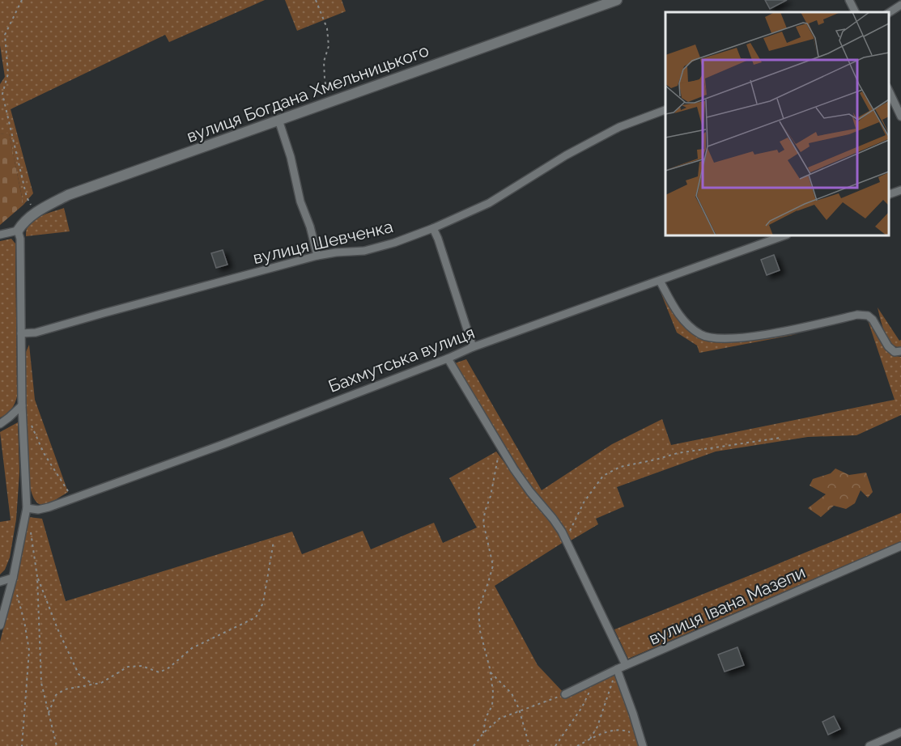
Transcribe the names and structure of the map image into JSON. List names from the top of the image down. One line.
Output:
{"streets":{"street":["вулиця Богдана Хмельницького","вулиця Шевченка","Бахмутська вулиця","вулиця Івана Мазепи"]}}
